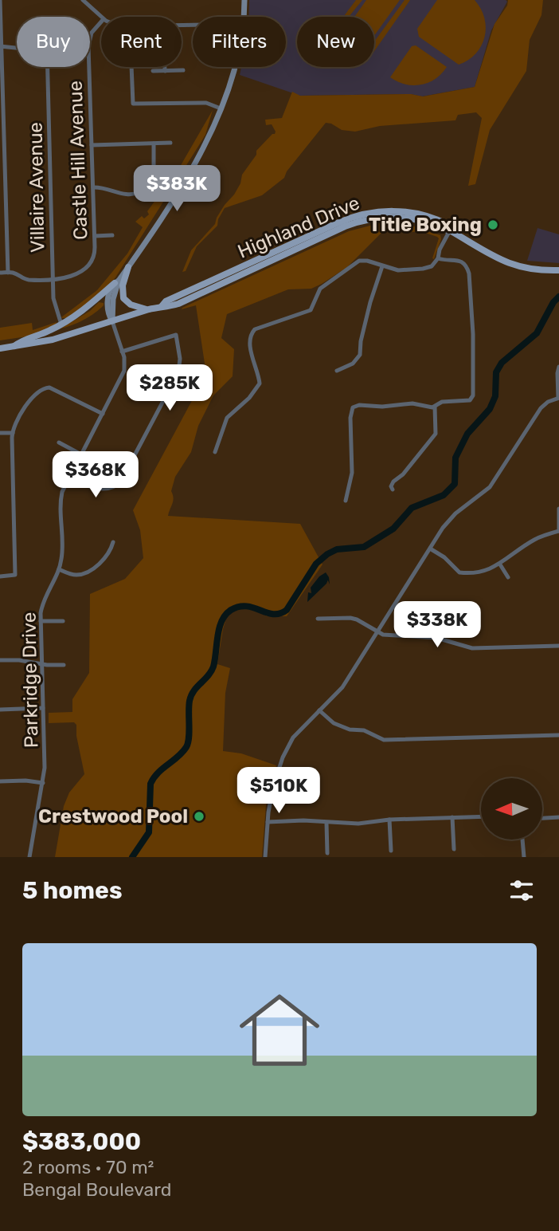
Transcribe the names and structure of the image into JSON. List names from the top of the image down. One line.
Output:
{"streets":{"main road":["Highland Drive"],"street":["Castle Hill Avenue","Villaire Avenue","Parkridge Drive"]},"crossings":[["Castle Hill Avenue","Villaire Avenue"],["Highland Drive","Parkridge Drive"]],"places":["Title Boxing","Crestwood Pool"],"north":"left","page":{"chip":["Buy","Rent","Filters","New"],"price":["$383K","$285K","$368K","$338K","$510K"],"heading":"5 homes","list":[{"name":"$383,000","note":"2 rooms · 70 m² · Bengal Boulevard"}]}}
